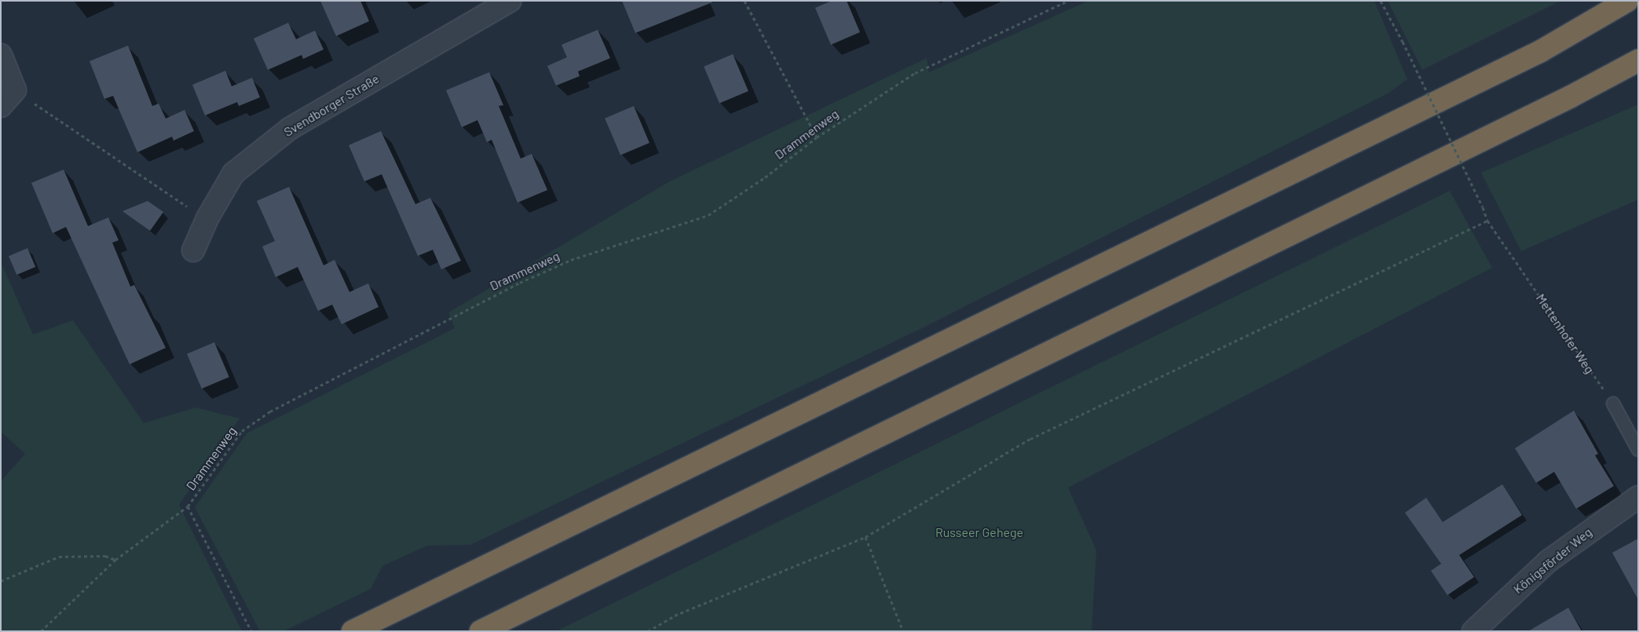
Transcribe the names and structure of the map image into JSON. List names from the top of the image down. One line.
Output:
{"streets":{"street":["Svendborger Straße","Königsförder Weg"],"path":["Drammenweg","Mettenhofer Weg"]},"parks":["Russeer Gehege"]}
